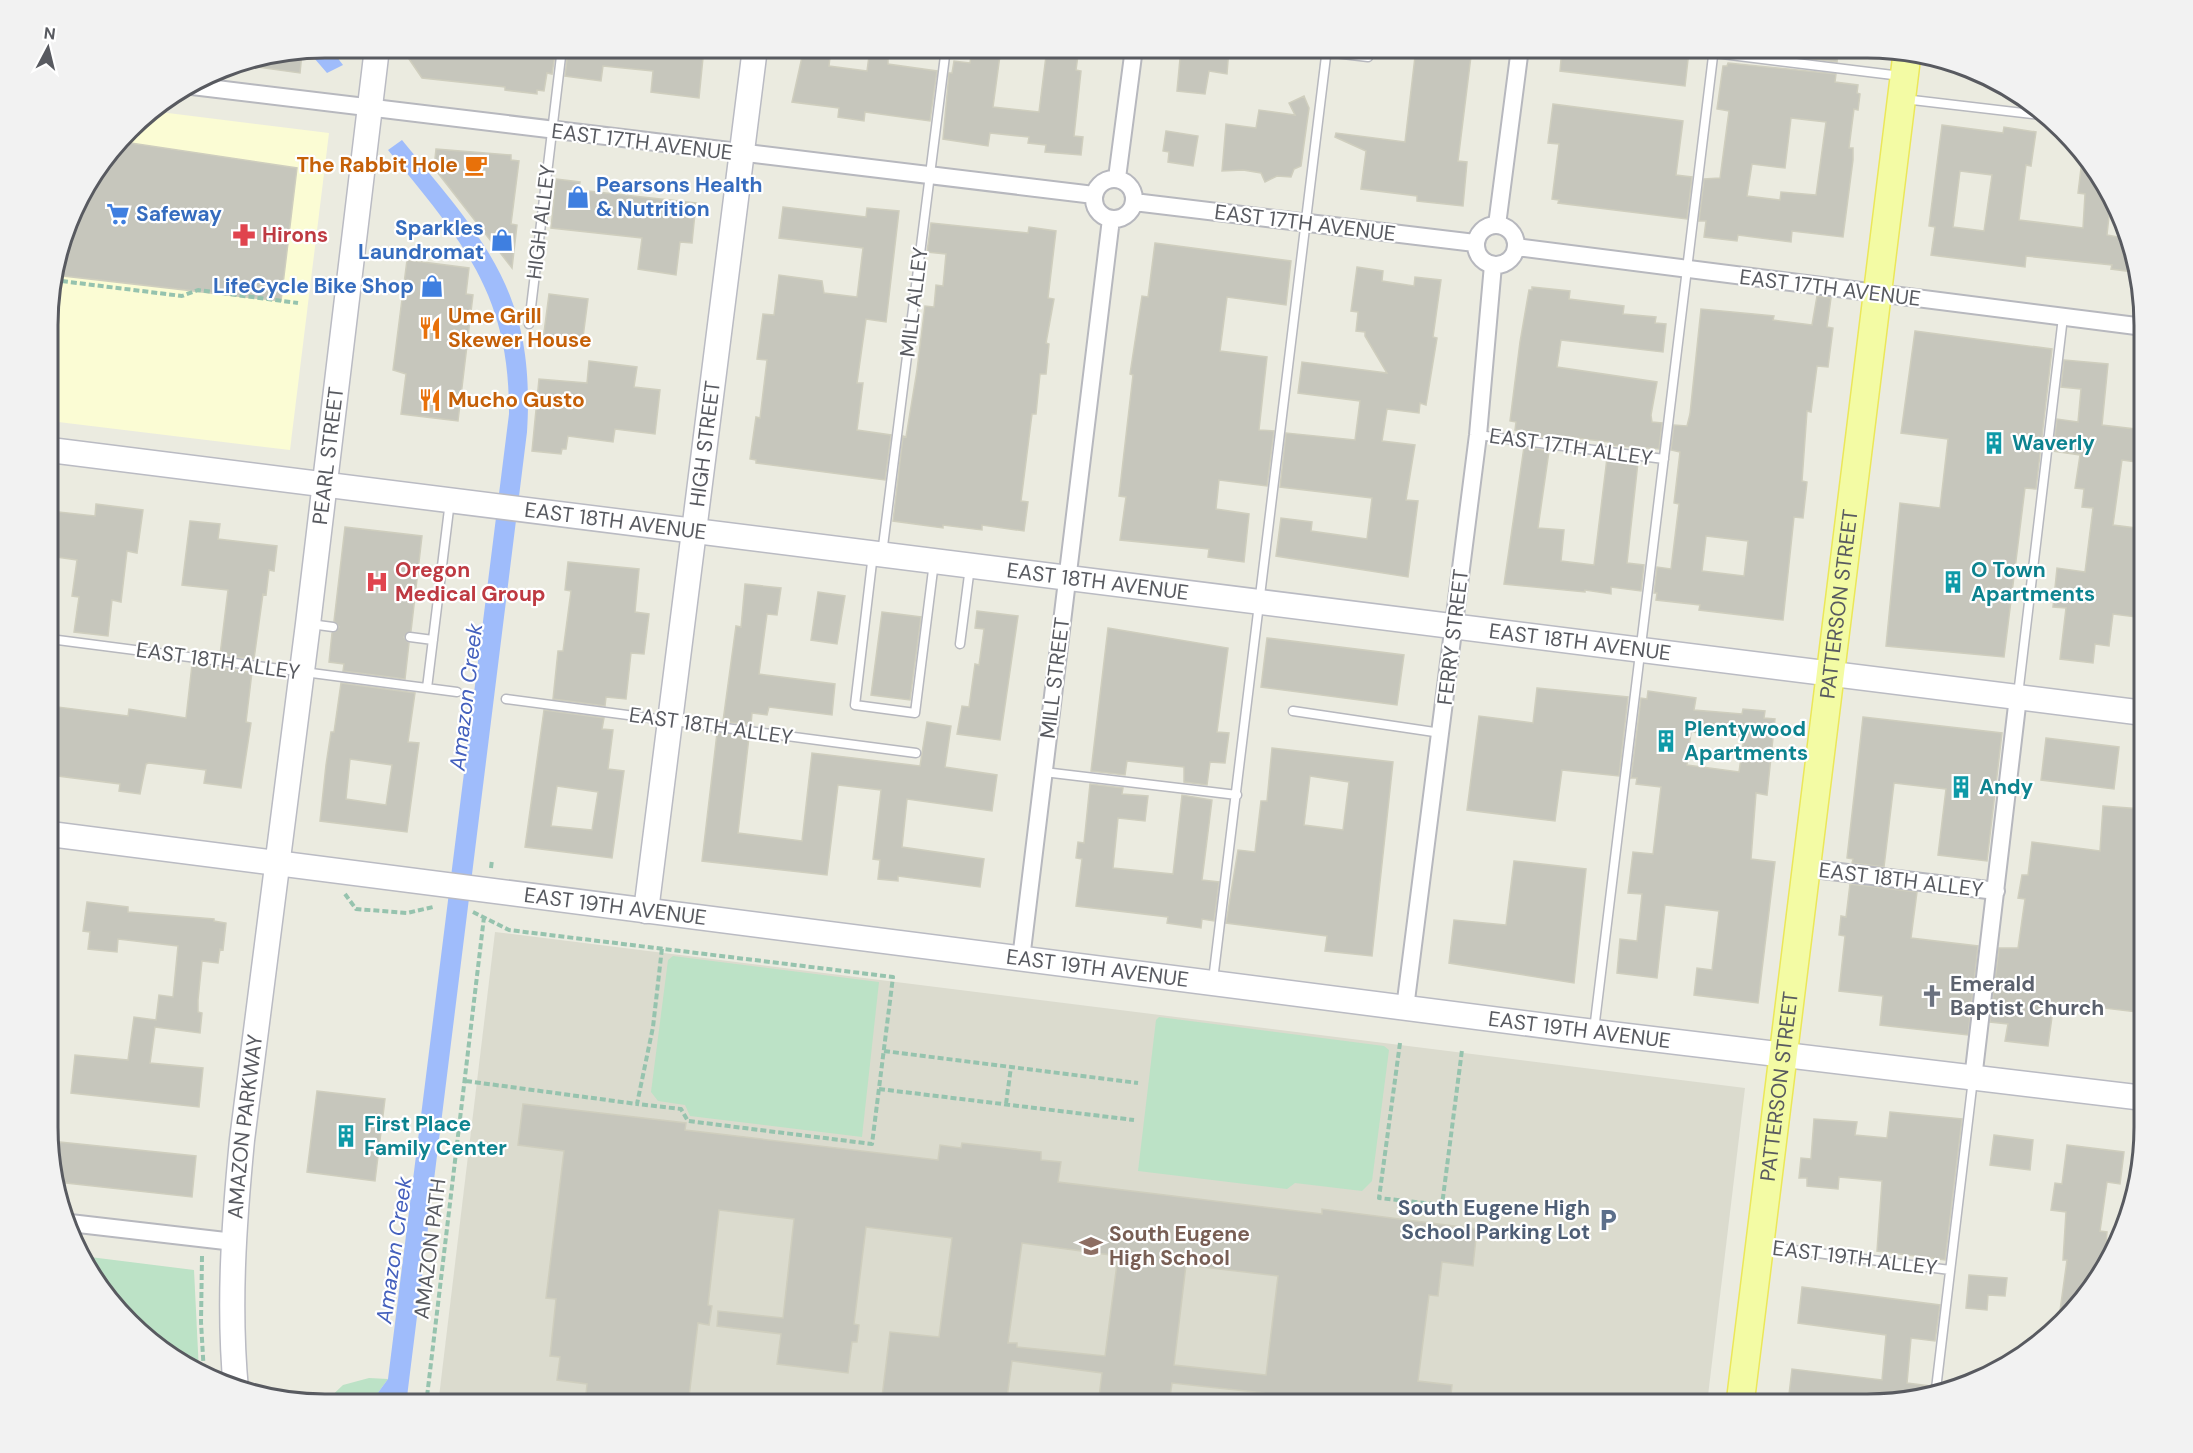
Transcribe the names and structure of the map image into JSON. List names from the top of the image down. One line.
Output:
{"streets":{"main road":["HIGH STREET","PEARL STREET","EAST 18TH AVENUE","PATTERSON STREET","EAST 19TH AVENUE","AMAZON PARKWAY"],"street":["EAST 17TH AVENUE","FERRY STREET","EAST 18TH ALLEY","MILL STREET"],"lane":["HIGH ALLEY","MILL ALLEY","EAST 17TH ALLEY","EAST 19TH ALLEY"],"path":["AMAZON PATH"]},"crossings":[["EAST 17TH AVENUE","HIGH ALLEY"],["EAST 17TH AVENUE","MILL ALLEY"],["EAST 17TH AVENUE","HIGH STREET"],["EAST 17TH AVENUE","PEARL STREET"],["EAST 17TH AVENUE","PATTERSON STREET"],["EAST 17TH AVENUE","FERRY STREET"],["EAST 17TH AVENUE","MILL STREET"],["MILL ALLEY","EAST 18TH AVENUE"],["HIGH STREET","EAST 18TH AVENUE"],["HIGH STREET","EAST 18TH ALLEY"],["HIGH STREET","EAST 19TH AVENUE"],["EAST 17TH ALLEY","FERRY STREET"],["PEARL STREET","EAST 18TH AVENUE"],["PEARL STREET","EAST 18TH ALLEY"],["PEARL STREET","EAST 19TH AVENUE"],["PEARL STREET","AMAZON PARKWAY"],["EAST 18TH AVENUE","PATTERSON STREET"],["EAST 18TH AVENUE","FERRY STREET"],["EAST 18TH AVENUE","MILL STREET"],["PATTERSON STREET","EAST 18TH ALLEY"],["PATTERSON STREET","EAST 19TH AVENUE"],["PATTERSON STREET","EAST 19TH ALLEY"],["FERRY STREET","EAST 19TH AVENUE"],["MILL STREET","EAST 19TH AVENUE"],["EAST 19TH AVENUE","AMAZON PARKWAY"]],"water":["Amazon Creek"],"places":{"cafe":["The Rabbit Hole"],"shop":["Pearsons Health & Nutrition","Sparkles Laundromat","LifeCycle Bike Shop"],"supermarket":["Safeway"],"pharmacy":["Hirons"],"restaurant":["Ume Grill Skewer House","Mucho Gusto"],"building":["Waverly","O Town Apartments","Plentywood Apartments","Andy","First Place Family Center"],"hospital":["Oregon Medical Group"],"church":["Emerald Baptist Church"],"parking":["South Eugene High School Parking Lot"],"school or university":["South Eugene High School"]},"north":"top"}
